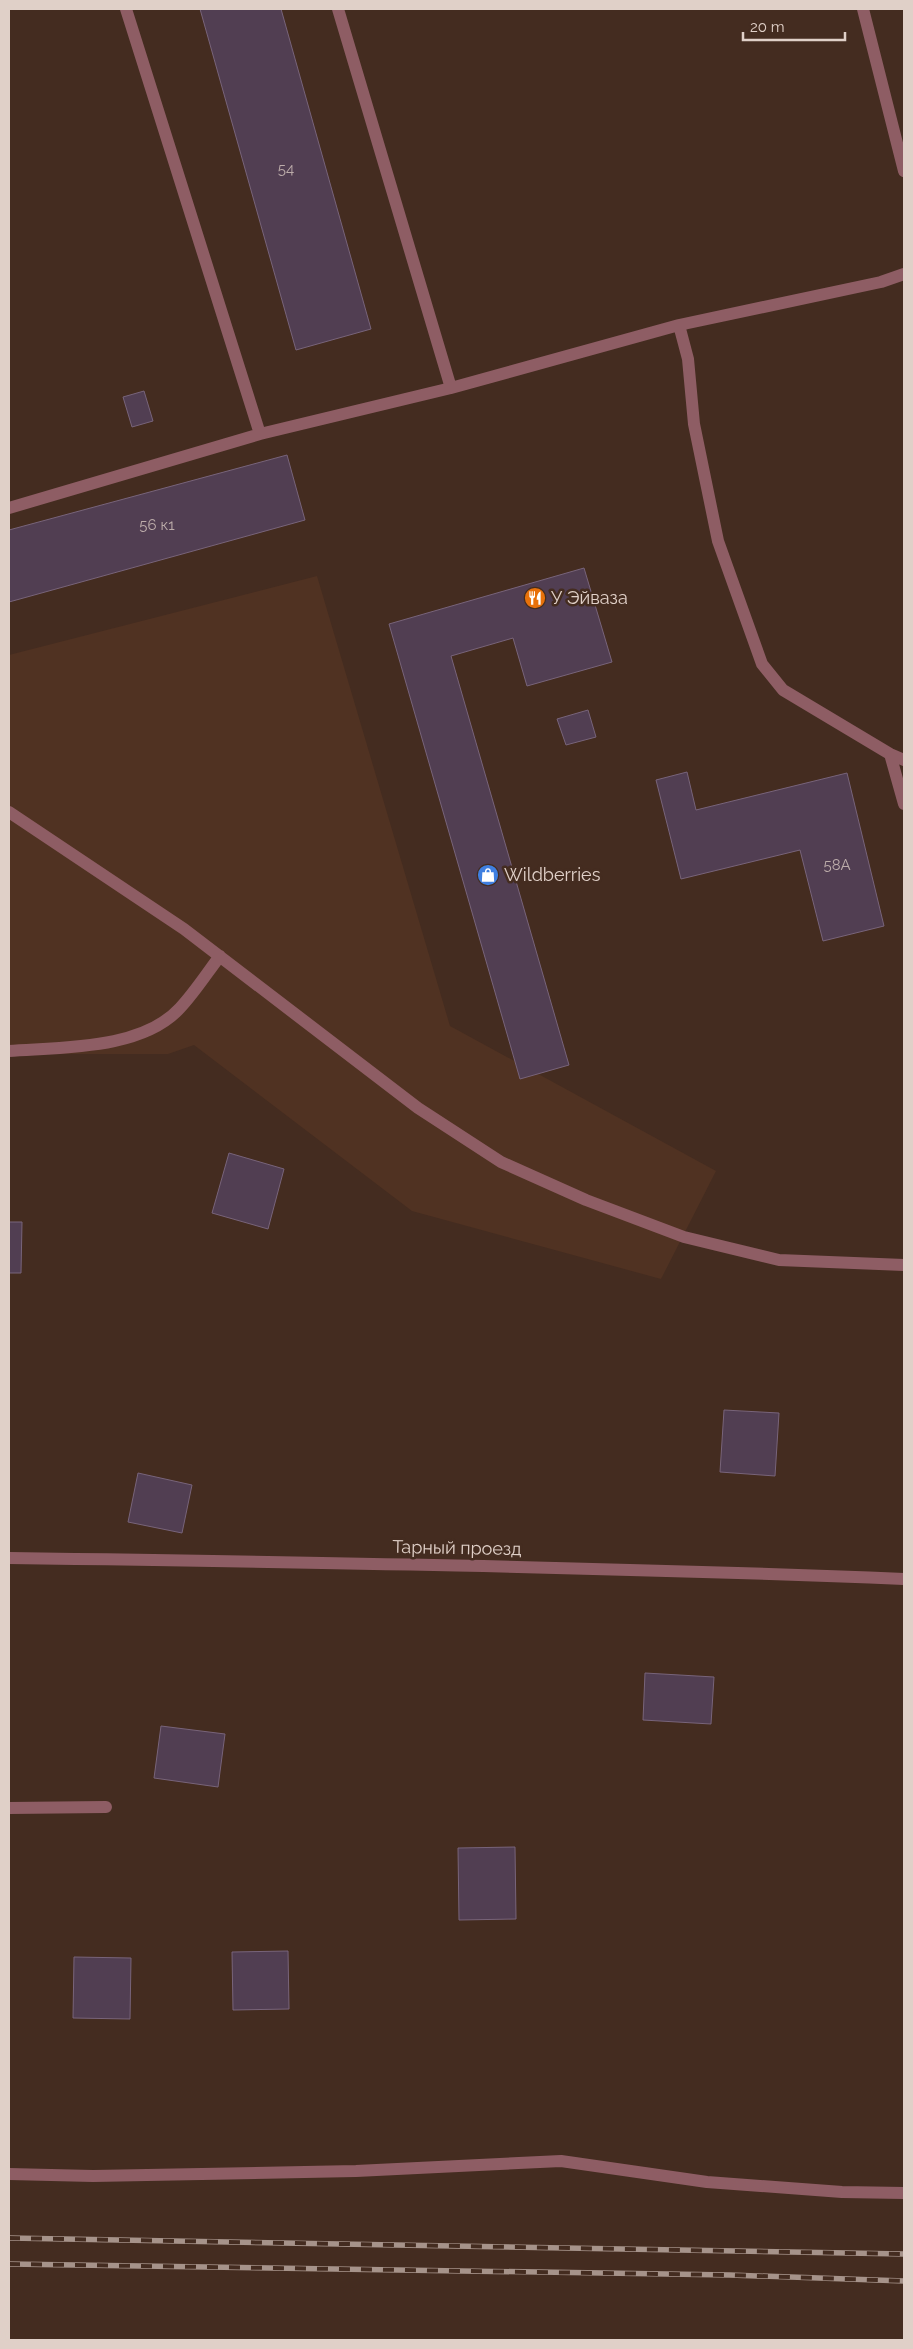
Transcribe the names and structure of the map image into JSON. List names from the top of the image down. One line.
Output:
{"streets":{"street":["Тарный проезд"]},"places":{"restaurant":["У Эйваза"],"shop":["Wildberries"]},"house_numbers":["54","56 к1","58А"],"scale_bar":"20 m"}
